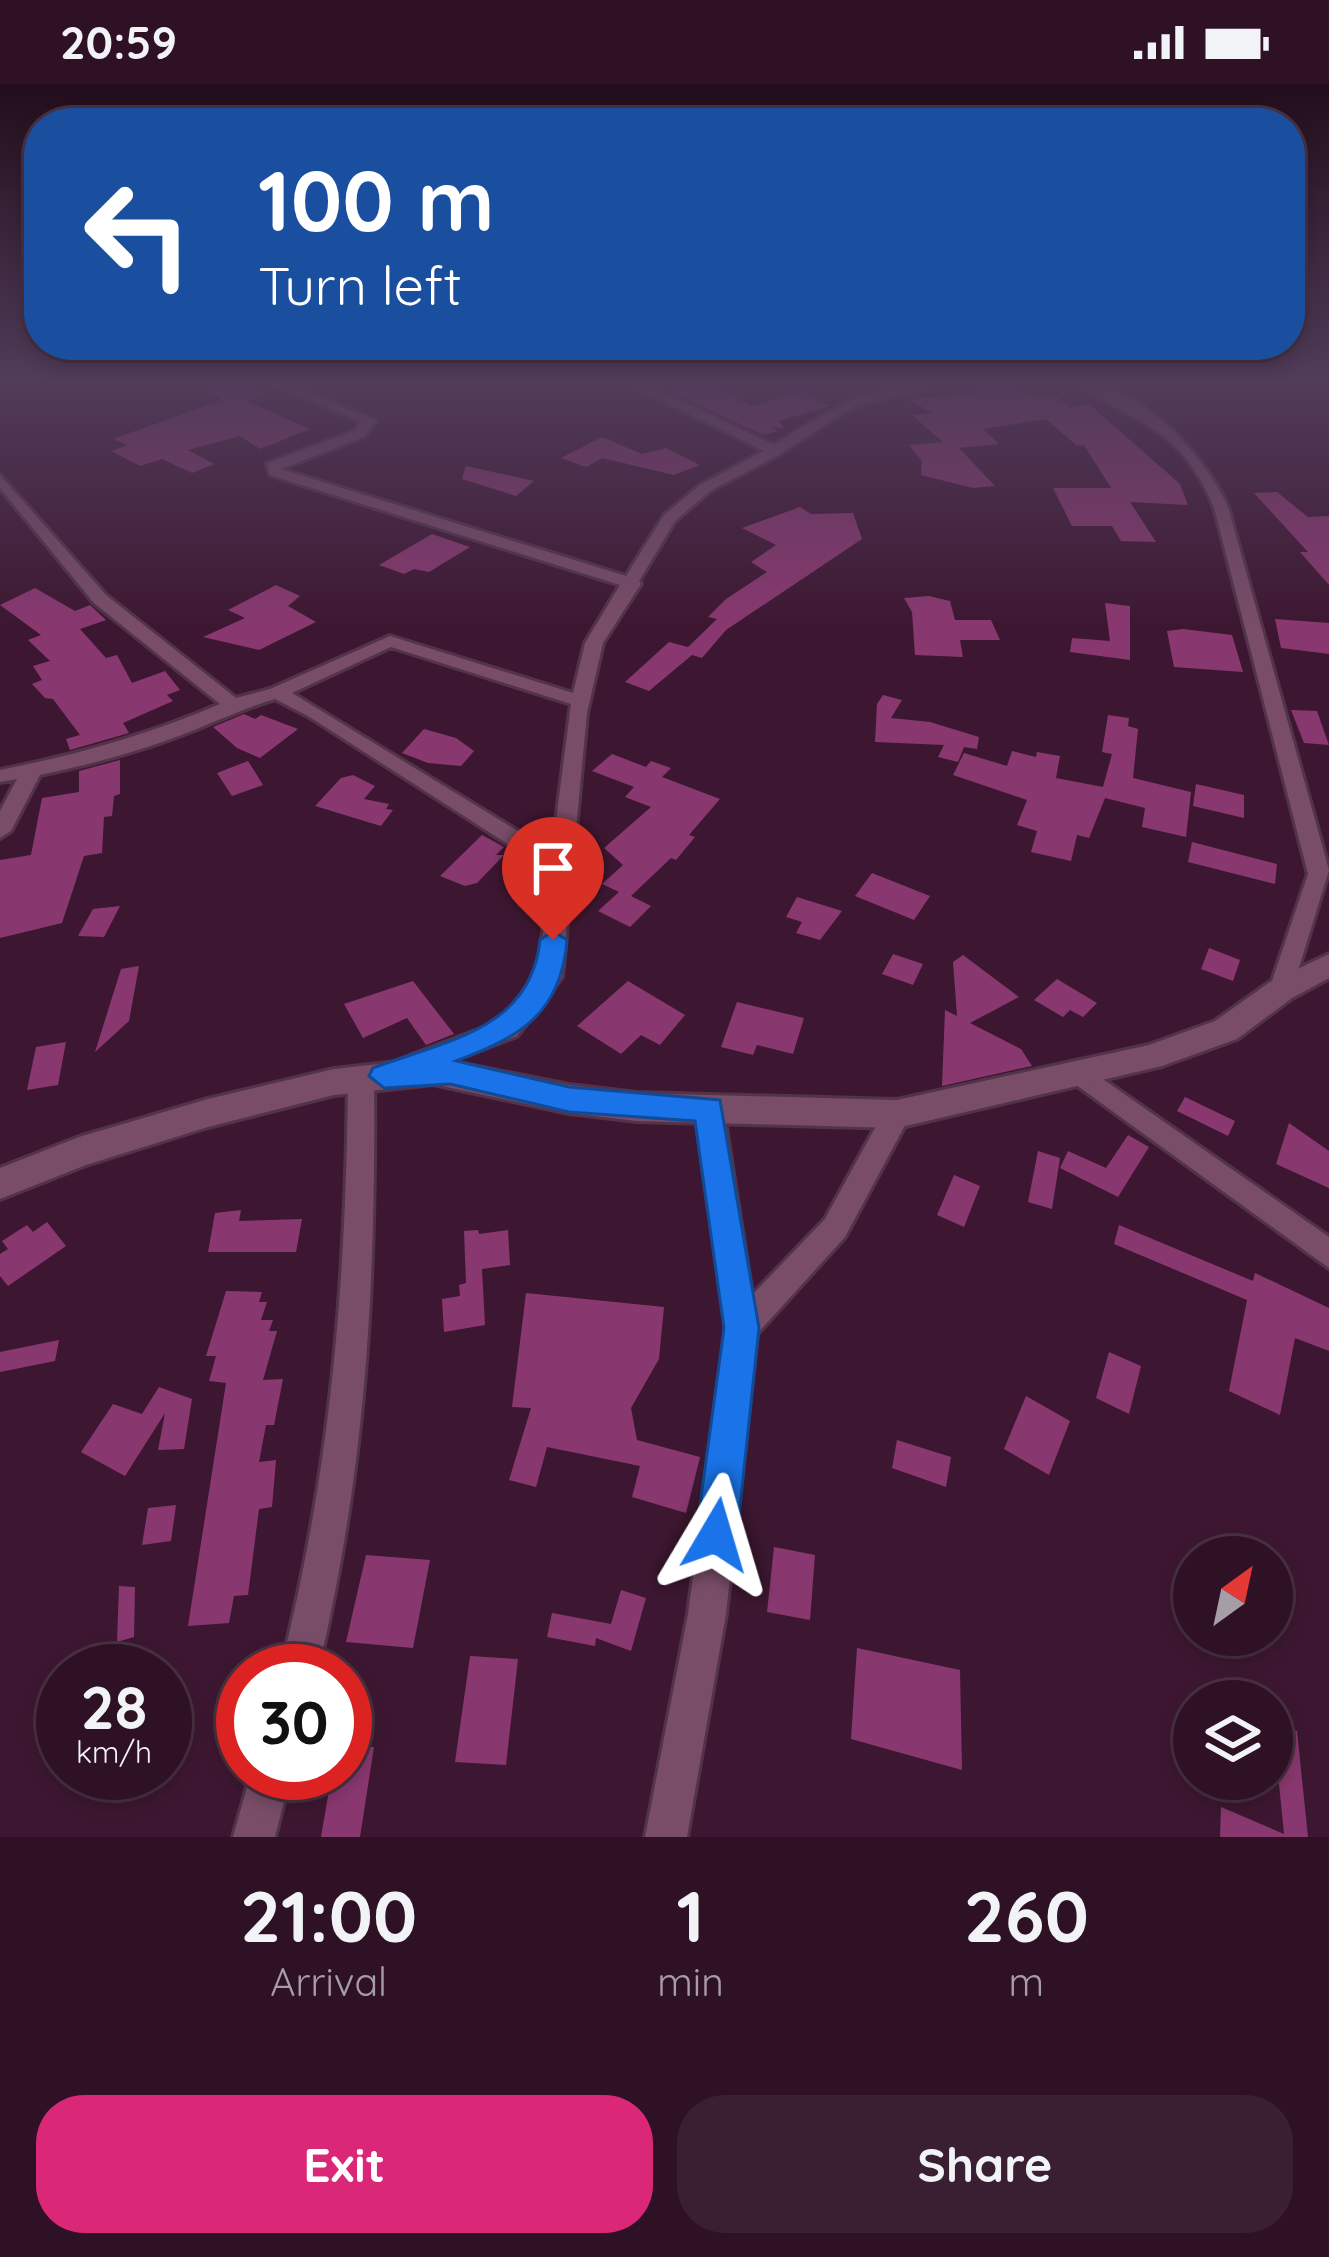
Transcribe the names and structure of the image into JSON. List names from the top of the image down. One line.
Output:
{"north":"top right","page":{"status":"20:59","turn":["100 m","Turn left"],"speed":"28 km/h","limit":"30","eta":["21:00","Arrival","1","min","260","m"],"buttons":["Exit","Share"]}}
